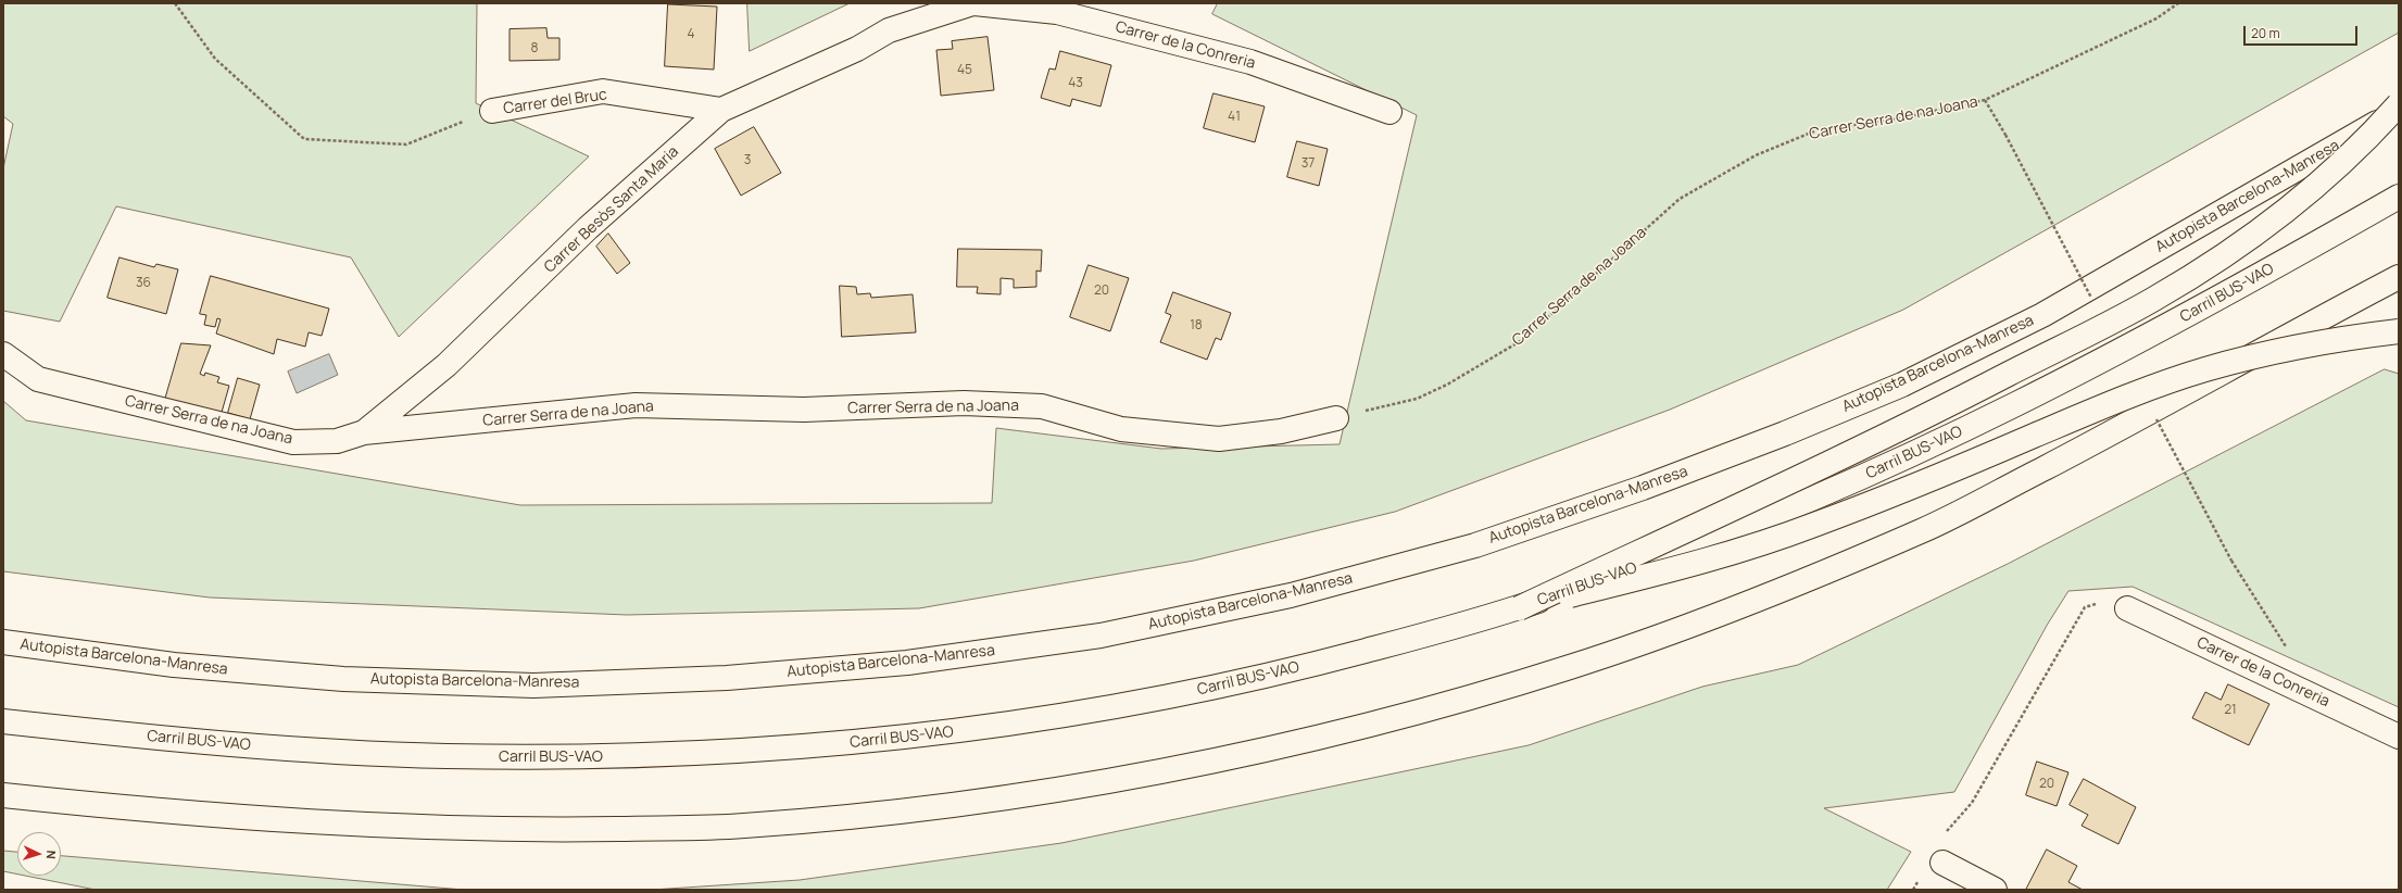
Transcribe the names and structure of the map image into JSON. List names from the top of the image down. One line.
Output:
{"streets":{"main road":["Carrer de la Conreria","Carrer del Bruc","Carrer Serra de na Joana","Autopista Barcelona-Manresa","Carrer Besòs Santa Maria","Carril BUS-VAO"]},"crossings":[["Carrer de la Conreria","Carrer Besòs Santa Maria"],["Carrer del Bruc","Carrer Besòs Santa Maria"],["Carrer Serra de na Joana","Carrer Besòs Santa Maria"]],"house_numbers":["4","8","45","43","41","3","37","36","20","18","21","20"],"scale_bar":"20 m","north":"right"}
